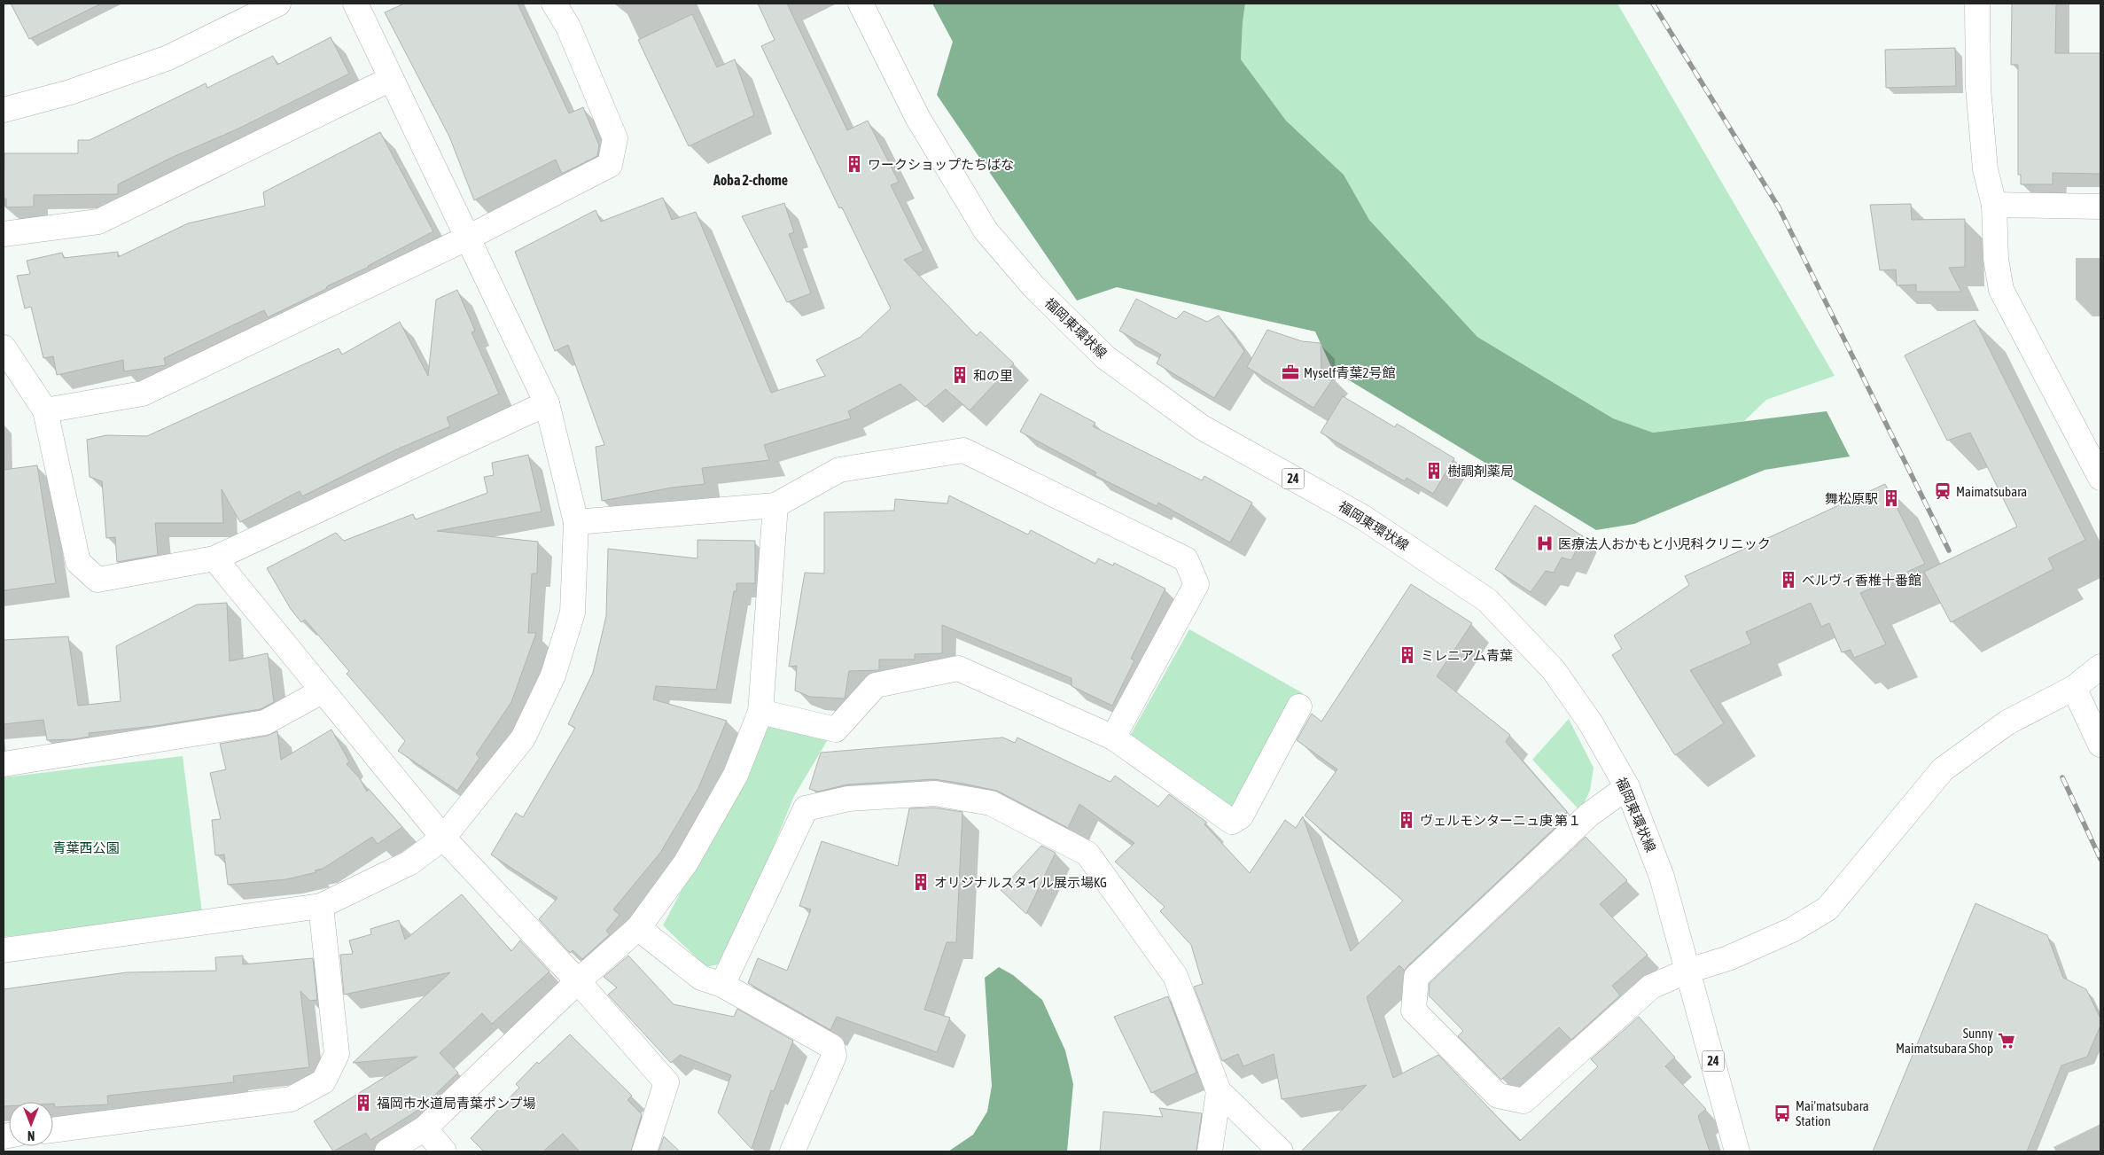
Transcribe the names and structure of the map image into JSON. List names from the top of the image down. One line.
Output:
{"streets":{"street":["福岡東環状線","24"]},"districts":["Aoba 2-chome"],"parks":["青葉西公園"],"places":{"building":["ワークショップたちばな","和の里","樹調剤薬局","舞松原駅","ベルヴィ香椎十番館","ミレニアム青葉","ヴェルモンターニュ庚 第１","オリジナルスタイル展示場KG","福岡市水道局青葉ポンプ場"],"office":["Myself青葉2号館"],"station":["Maimatsubara"],"hospital":["医療法人おかもと小児科クリニック"],"supermarket":["Sunny Maimatsubara Shop"],"bus stop":["Mai'matsubara Station"]},"north":"bottom"}
